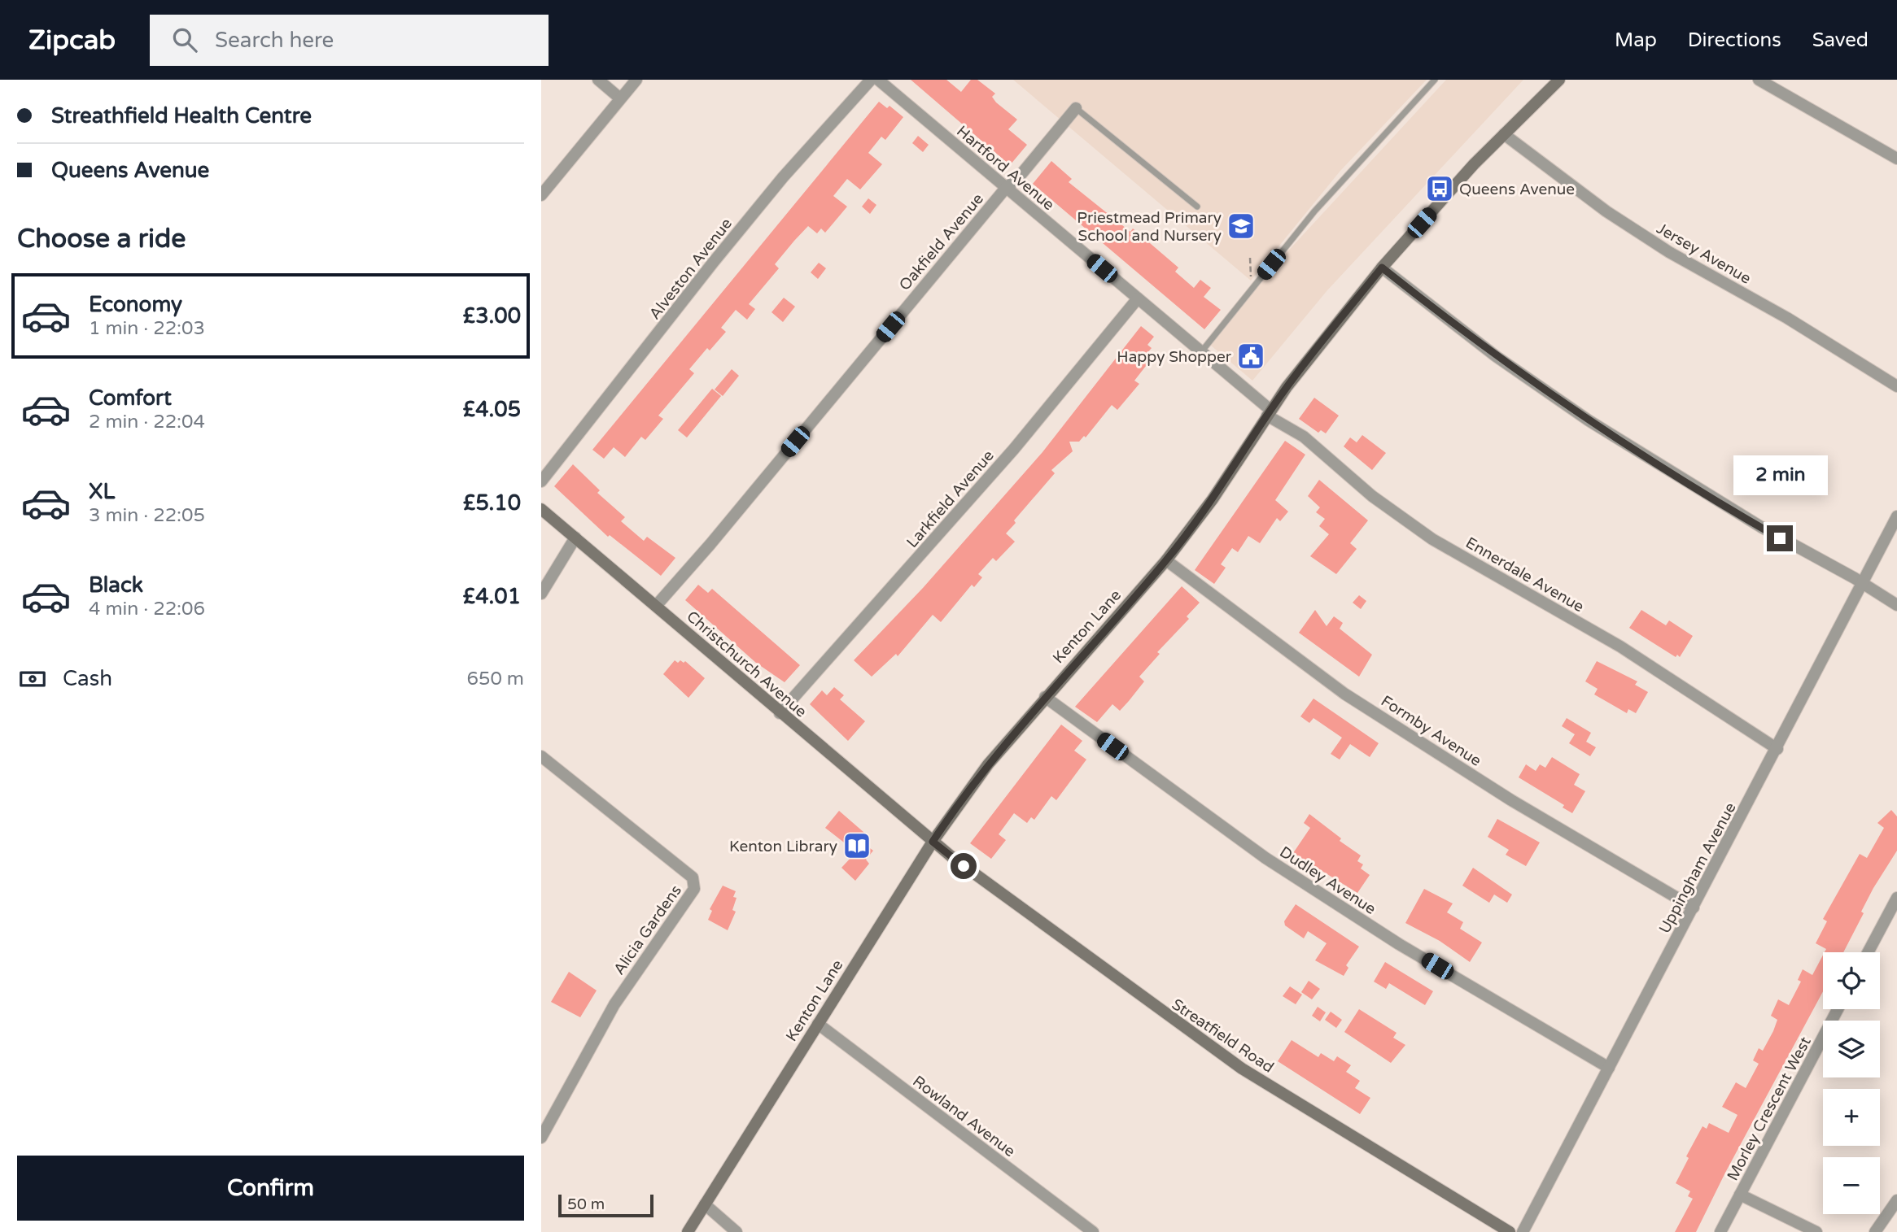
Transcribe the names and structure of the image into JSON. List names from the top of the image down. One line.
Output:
{"streets":{"street":["Hartford Avenue","Oakfield Avenue","Jersey Avenue","Alveston Avenue","Larkfield Avenue","Ennerdale Avenue","Kenton Lane","Christchurch Avenue","Formby Avenue","Uppingham Avenue","Dudley Avenue","Alicia Gardens","Streatfield Road","Morley Crescent West","Rowland Avenue"]},"crossings":[["Hartford Avenue","Oakfield Avenue"],["Hartford Avenue","Larkfield Avenue"],["Hartford Avenue","Ennerdale Avenue"],["Hartford Avenue","Kenton Lane"],["Oakfield Avenue","Christchurch Avenue"],["Jersey Avenue","Kenton Lane"],["Larkfield Avenue","Christchurch Avenue"],["Ennerdale Avenue","Kenton Lane"],["Ennerdale Avenue","Uppingham Avenue"],["Kenton Lane","Christchurch Avenue"],["Kenton Lane","Formby Avenue"],["Kenton Lane","Dudley Avenue"],["Kenton Lane","Streatfield Road"],["Kenton Lane","Rowland Avenue"],["Christchurch Avenue","Streatfield Road"],["Formby Avenue","Uppingham Avenue"],["Uppingham Avenue","Dudley Avenue"]],"places":{"bus stop":["Queens Avenue"],"school or university":["Priestmead Primary School and Nursery"],"public building":["Happy Shopper"],"library":["Kenton Library"]},"scale_bar":"50 m","page":{"header":"Zipcab","search":"Search here","nav":["Map","Directions","Saved"],"banner":["Streathfield Health Centre","Queens Avenue"],"heading":"Choose a ride","list":[{"name":"Economy","note":"1 min · 22:03","value":"£3.00"},{"name":"Comfort","note":"2 min · 22:04","value":"£4.05"},{"name":"XL","note":"3 min · 22:05","value":"£5.10"},{"name":"Black","note":"4 min · 22:06","value":"£4.01"}],"bubble":"2 min","pay":["Cash","650 m"],"map_buttons":["+","−"],"buttons":"Confirm","scale":"50 m"}}
